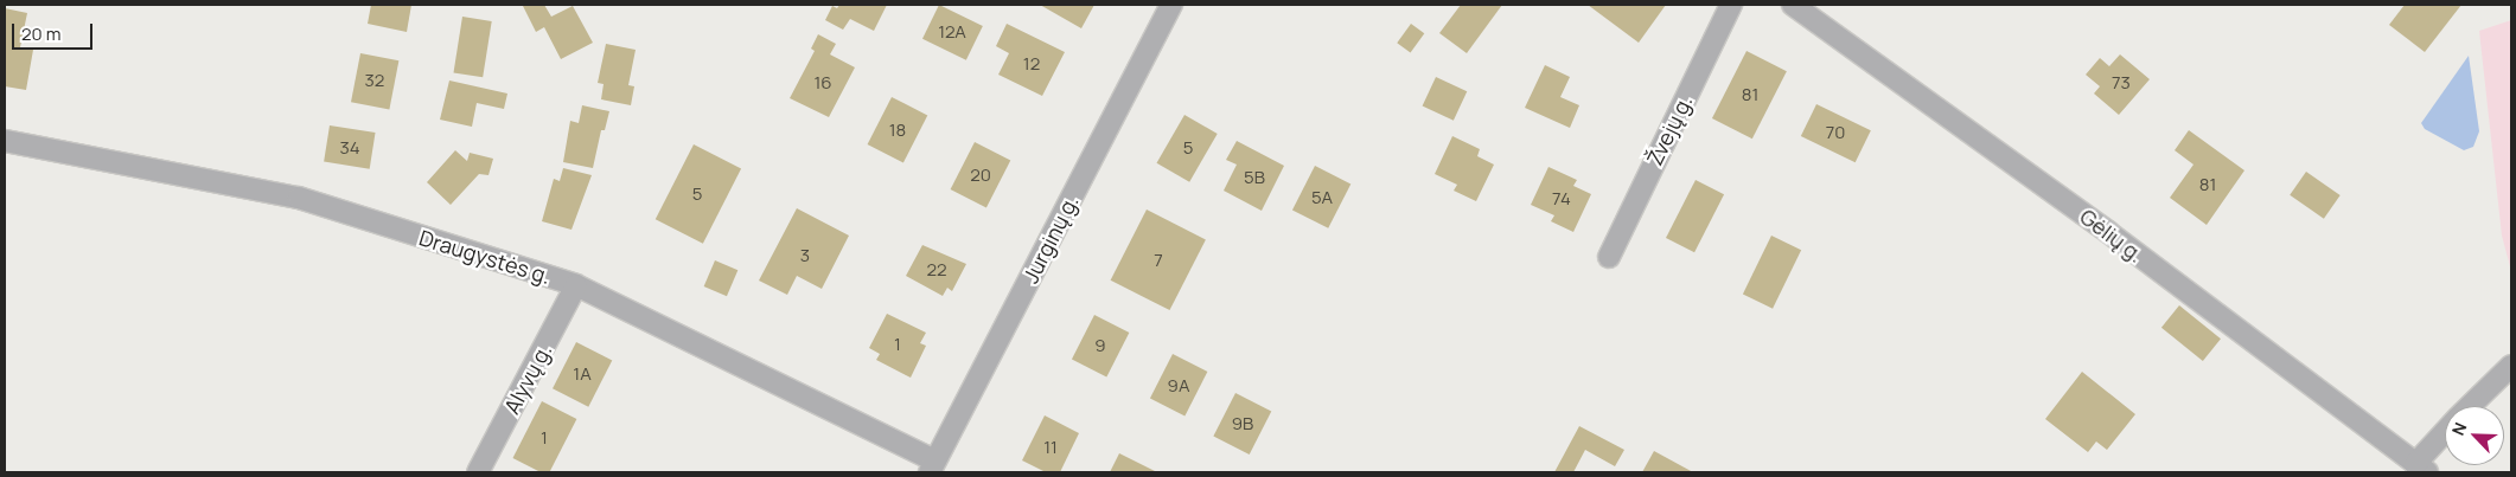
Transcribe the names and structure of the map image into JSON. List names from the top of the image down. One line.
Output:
{"streets":{"street":["Žvejų g.","Gėlių g.","Jurginų g.","Draugystės g.","Alyvų g."]},"crossings":[["Jurginų g.","Draugystės g."],["Draugystės g.","Alyvų g."]],"house_numbers":["12A","12","32","16","73","81","18","70","34","5","20","5B","81","5","5A","74","3","7","22","1","9","1A","9A","9B","1","11"],"scale_bar":"20 m","north":"top left"}
